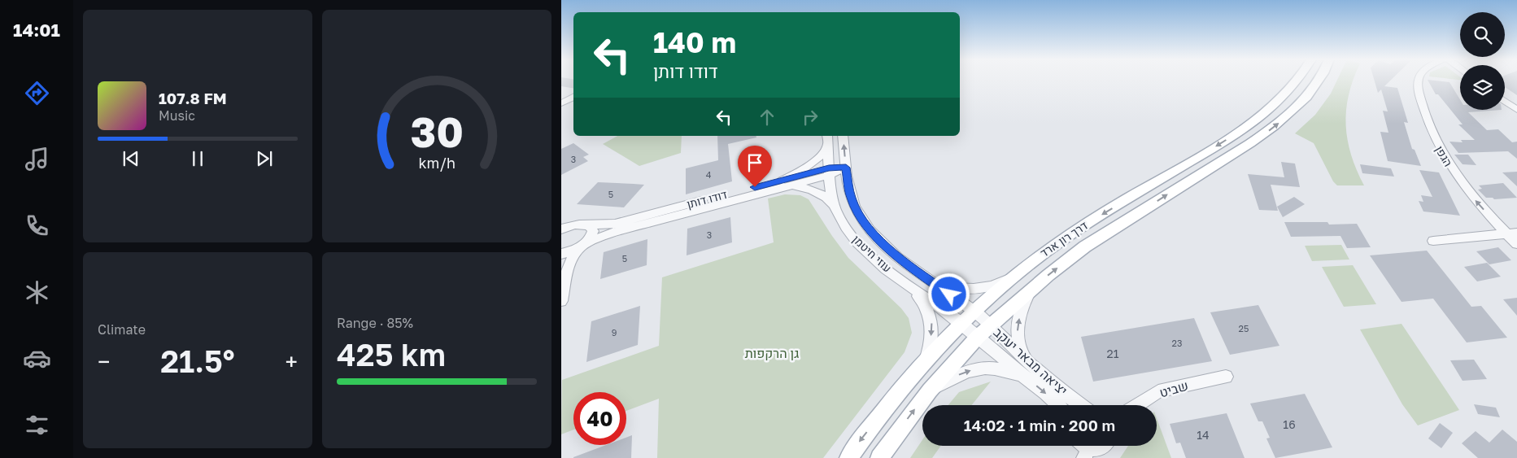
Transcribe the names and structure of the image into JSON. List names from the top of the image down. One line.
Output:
{"streets":{"main road":["דרך רון ארד"],"street":["הגפן","דודו דותן","עוזי חיטמן","יציאה מבאר יעקב","שביט"]},"crossings":[["דודו דותן","עוזי חיטמן"],["דרך רון ארד","עוזי חיטמן"],["דרך רון ארד","יציאה מבאר יעקב"],["עוזי חיטמן","יציאה מבאר יעקב"]],"one_way":["הגפן"],"parks":["גן הרקפות"],"house_numbers":["3","4","5","3","5","25","9","23","21","16","14"],"page":{"tabs":"14:01","turn":["140 m","דודו דותן"],"song":["107.8 FM","Music"],"tile":["Climate",["Range · 85%","425 km"]],"heat":["−","21.5°","+"],"limit":"40","trip":"14:02 · 1 min · 200 m","gauge":["30","km/h"]}}
